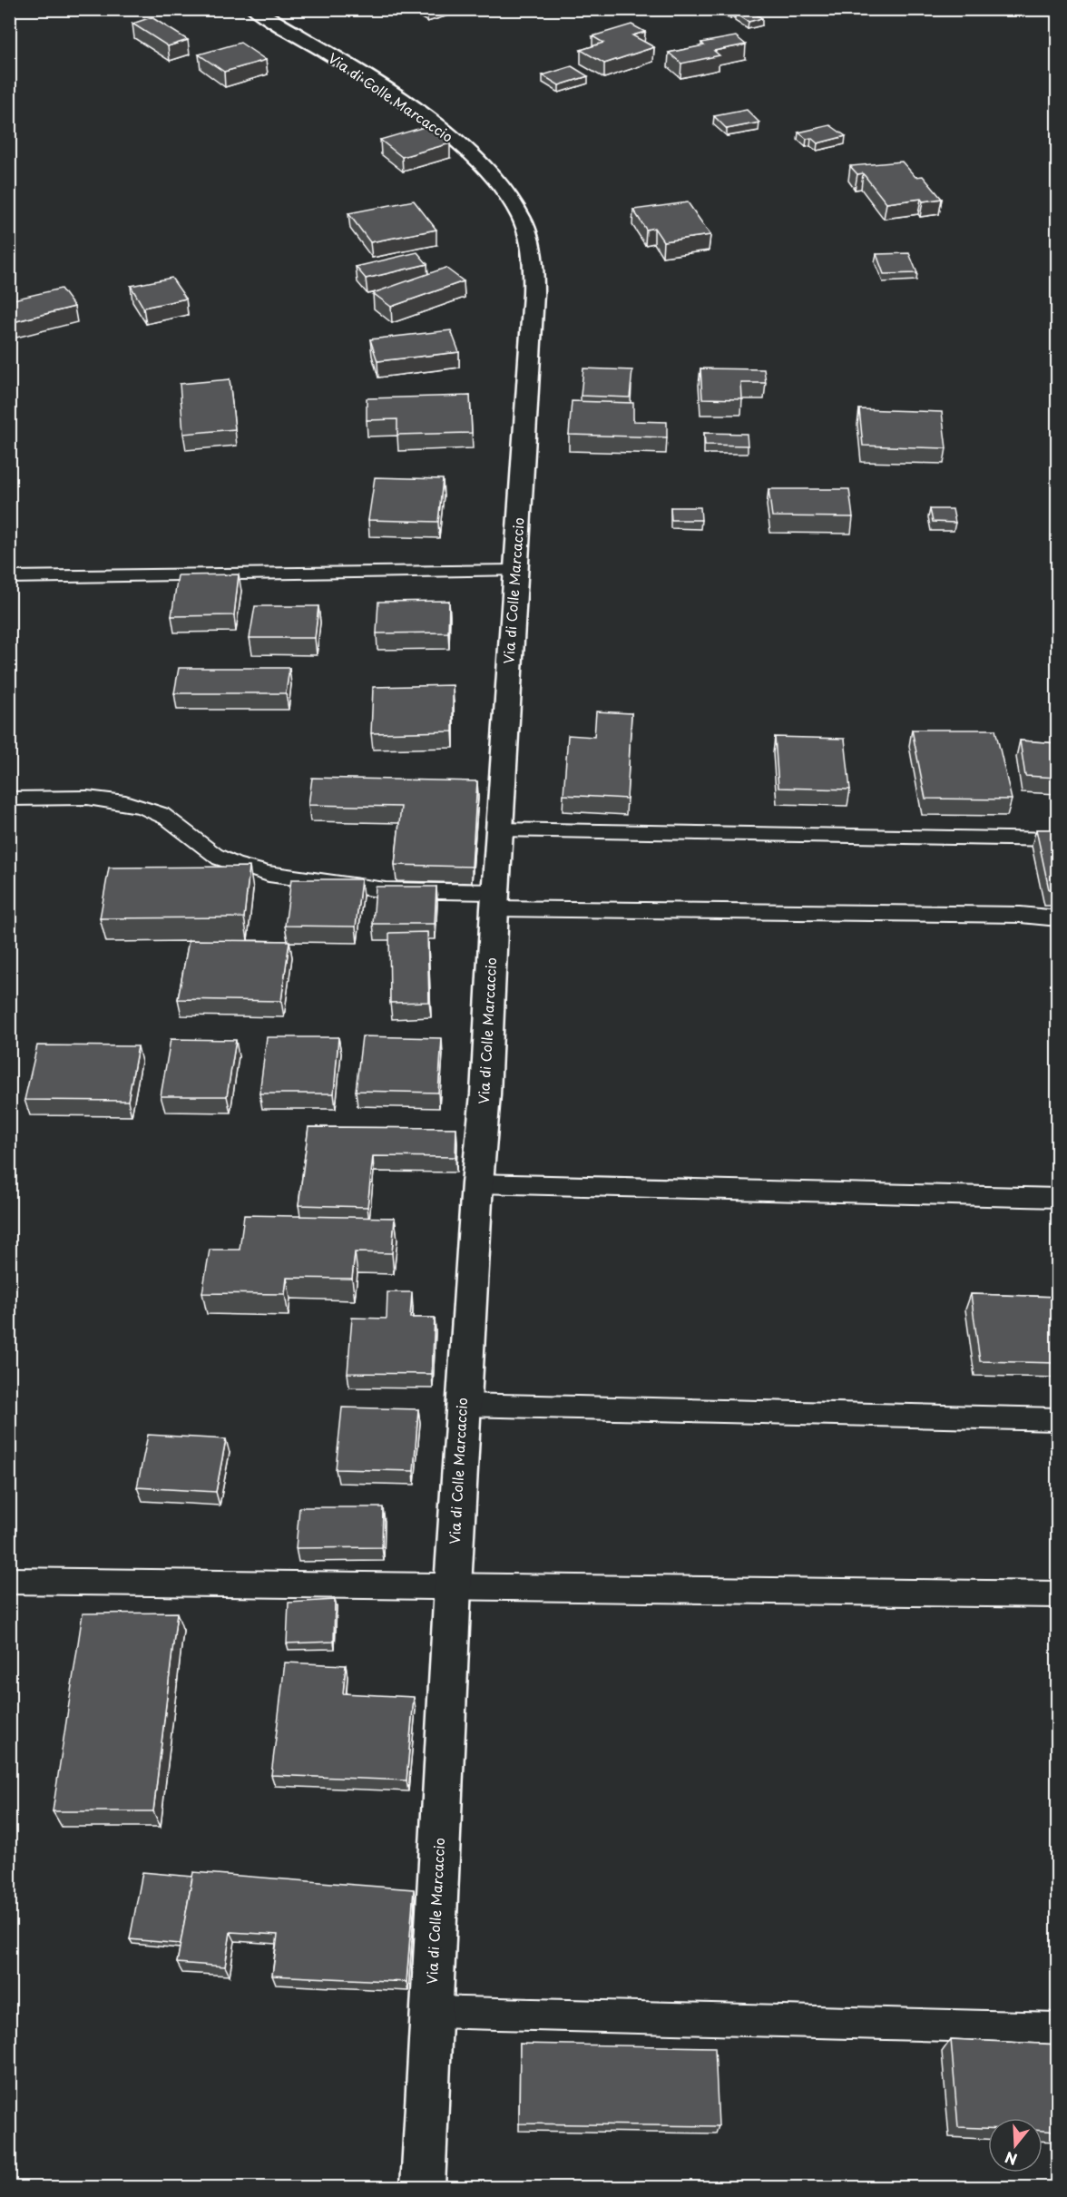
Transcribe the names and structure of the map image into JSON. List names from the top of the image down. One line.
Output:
{"streets":{"street":["Via di Colle Marcaccio"]},"north":"bottom"}
